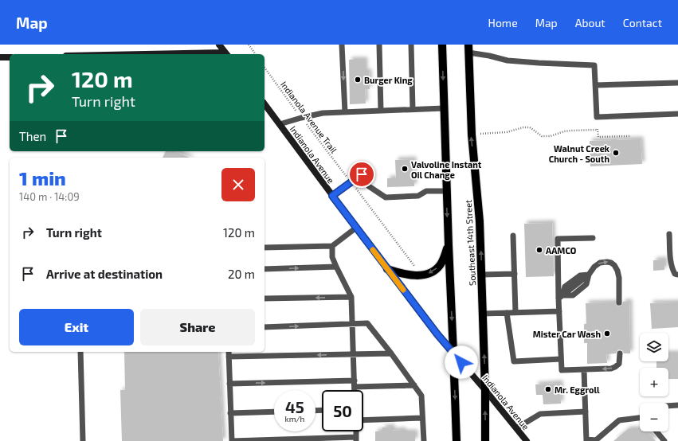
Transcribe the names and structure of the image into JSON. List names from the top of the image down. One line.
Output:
{"streets":{"main road":["Indianola Avenue","Southeast 14th Street"],"path":["Indianola Avenue Trail"]},"crossings":[["Indianola Avenue","Southeast 14th Street"]],"places":["Burger King","Walnut Creek Church - South","Valvoline Instant Oil Change","AAMCO","Mister Car Wash","Mr. Eggroll"],"page":{"header":"Map","nav":["Home","Map","About","Contact"],"turn":["120 m","Turn right"],"then":"Then","heading":["1 min","140 m · 14:09"],"list":[{"name":"Turn right","value":"120 m"},{"name":"Arrive at destination","value":"20 m"}],"buttons":["Exit","Share"],"map_buttons":["+","−"],"speed":"45 km/h","limit":"50"}}
